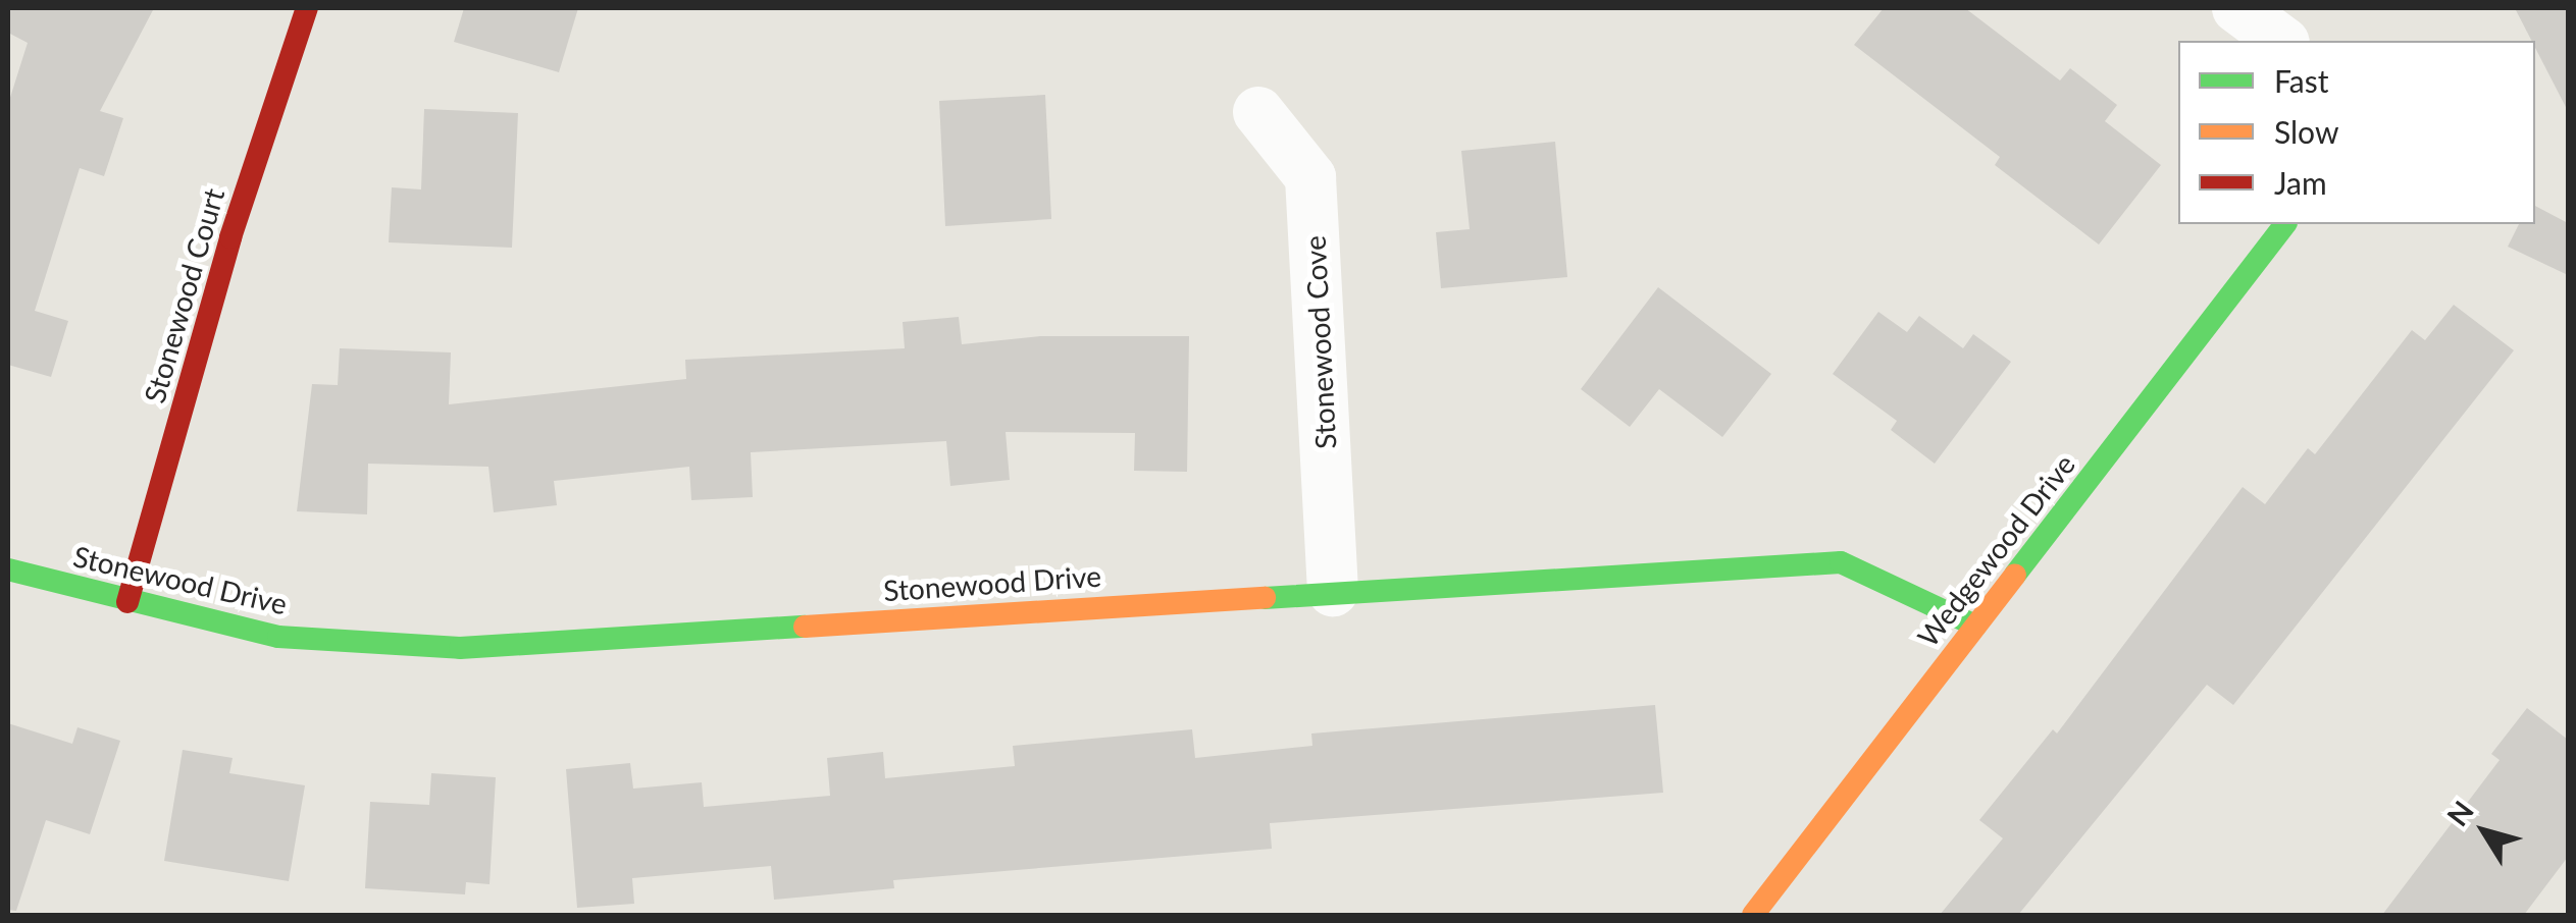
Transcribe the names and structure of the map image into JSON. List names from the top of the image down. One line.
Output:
{"streets":{"street":["Stonewood Court","Stonewood Cove","Wedgewood Drive","Stonewood Drive"]},"crossings":[["Stonewood Court","Stonewood Drive"],["Stonewood Cove","Stonewood Drive"],["Wedgewood Drive","Stonewood Drive"]],"legend":["Fast","Slow","Jam"],"north":"top left"}
